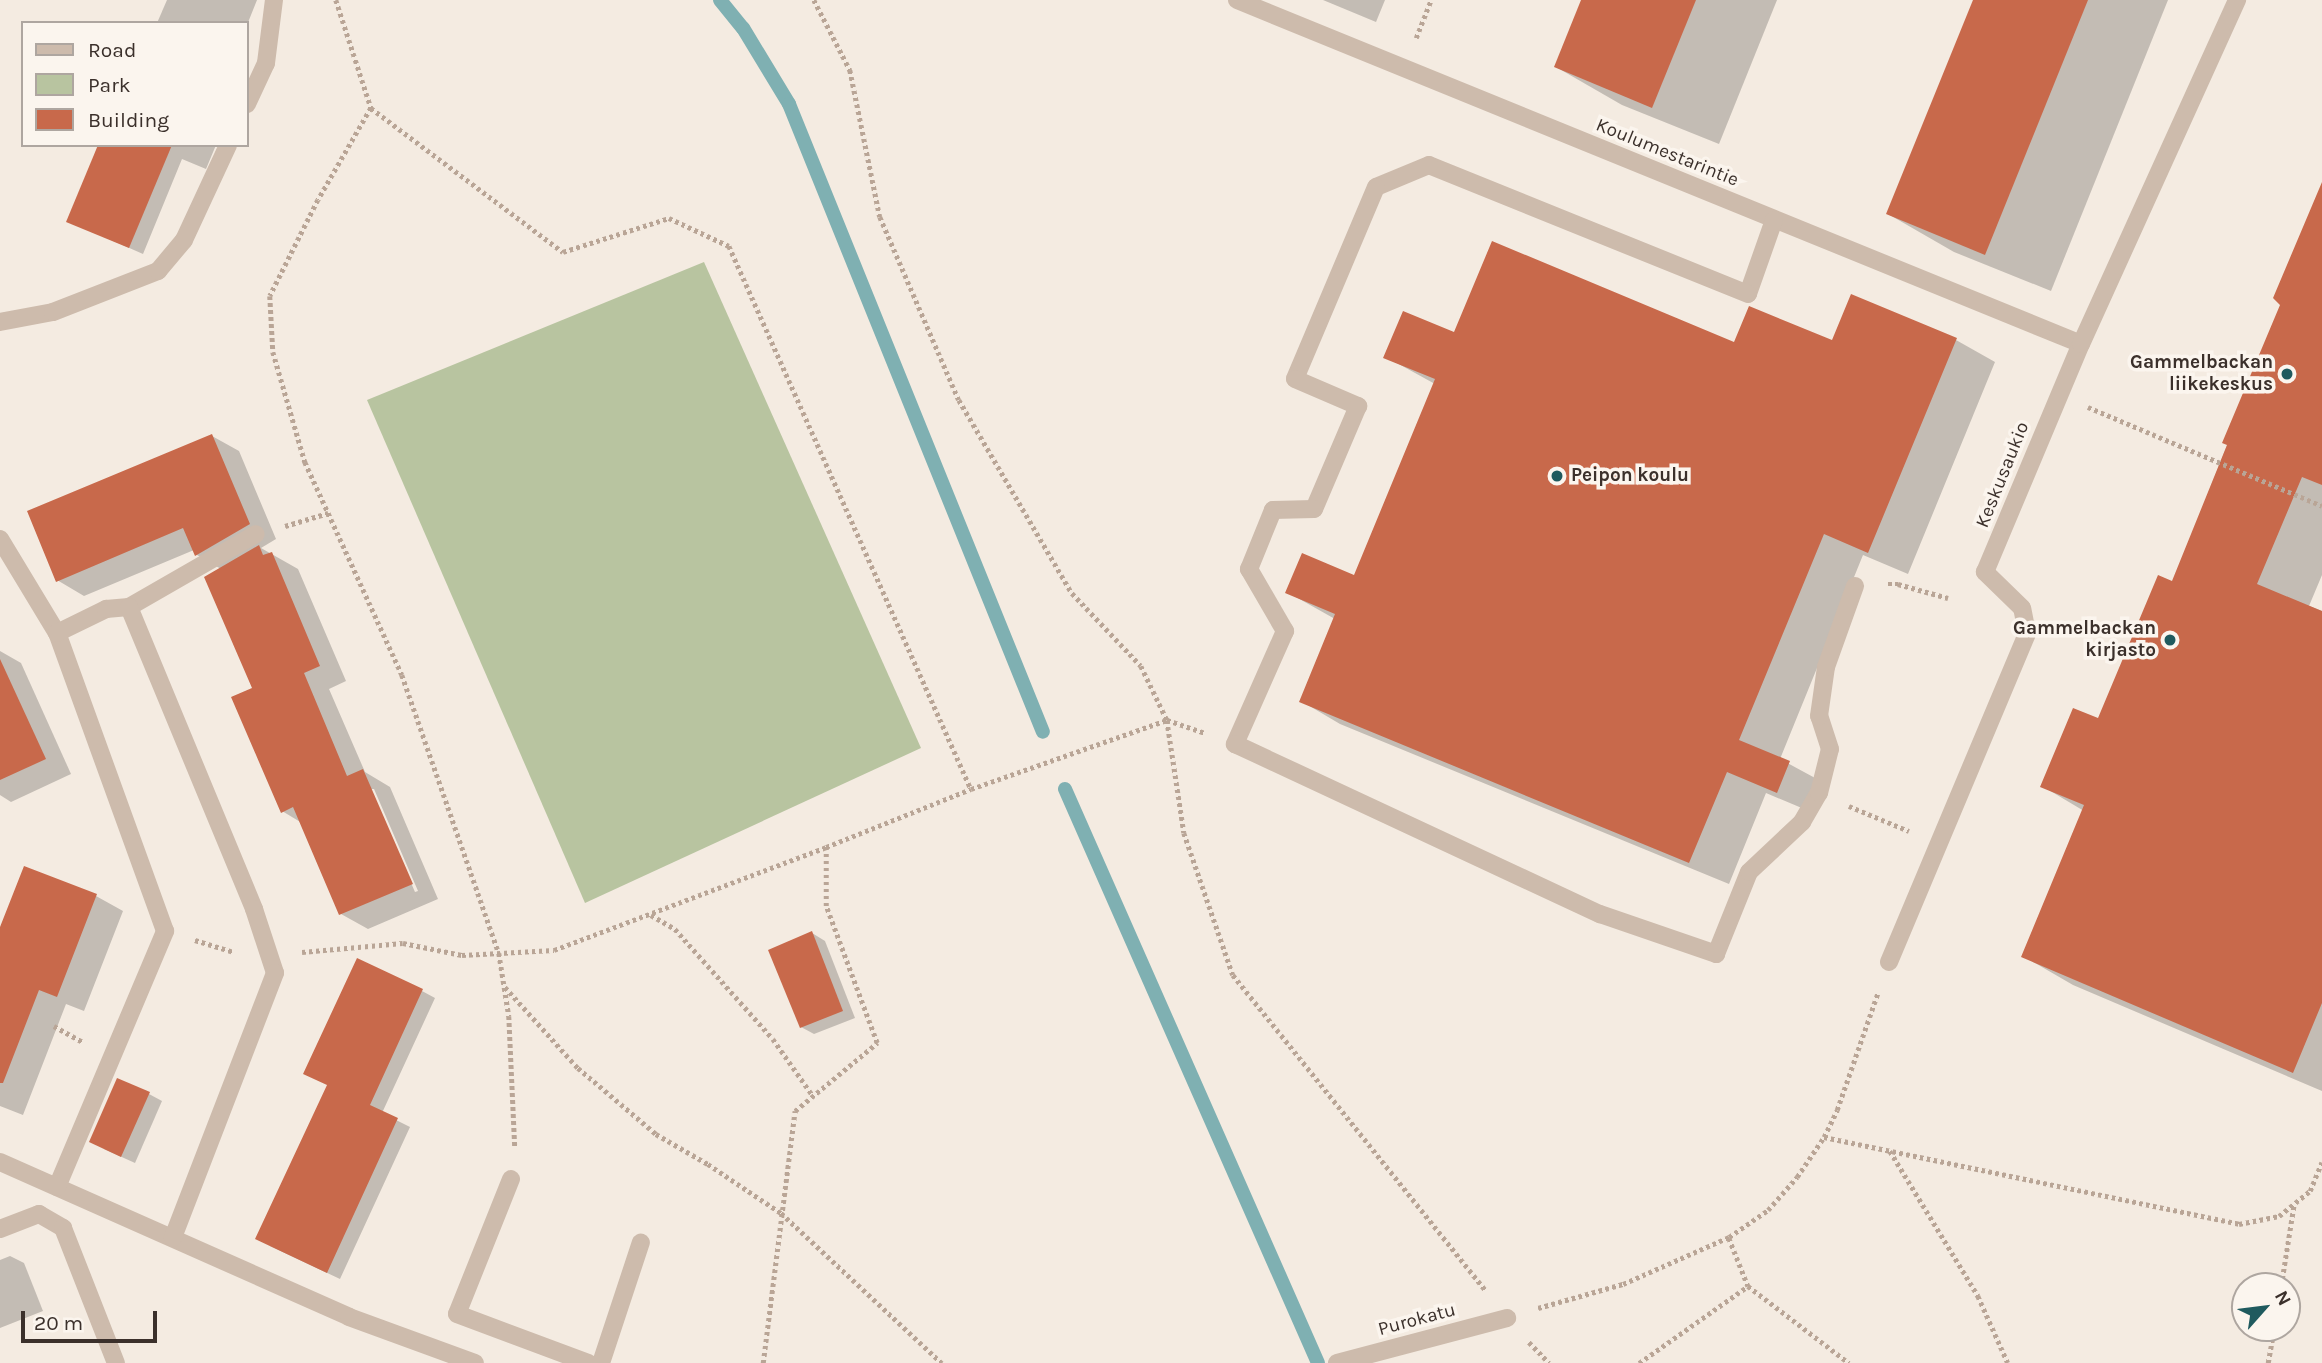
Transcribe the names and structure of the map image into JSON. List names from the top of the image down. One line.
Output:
{"streets":{"street":["Koulumestarintie","Keskusaukio","Purokatu"]},"crossings":[["Koulumestarintie","Keskusaukio"]],"places":["Gammelbackan liikekeskus","Peipon koulu","Gammelbackan kirjasto"],"legend":["Road","Park","Building"],"scale_bar":"20 m","north":"top right"}
